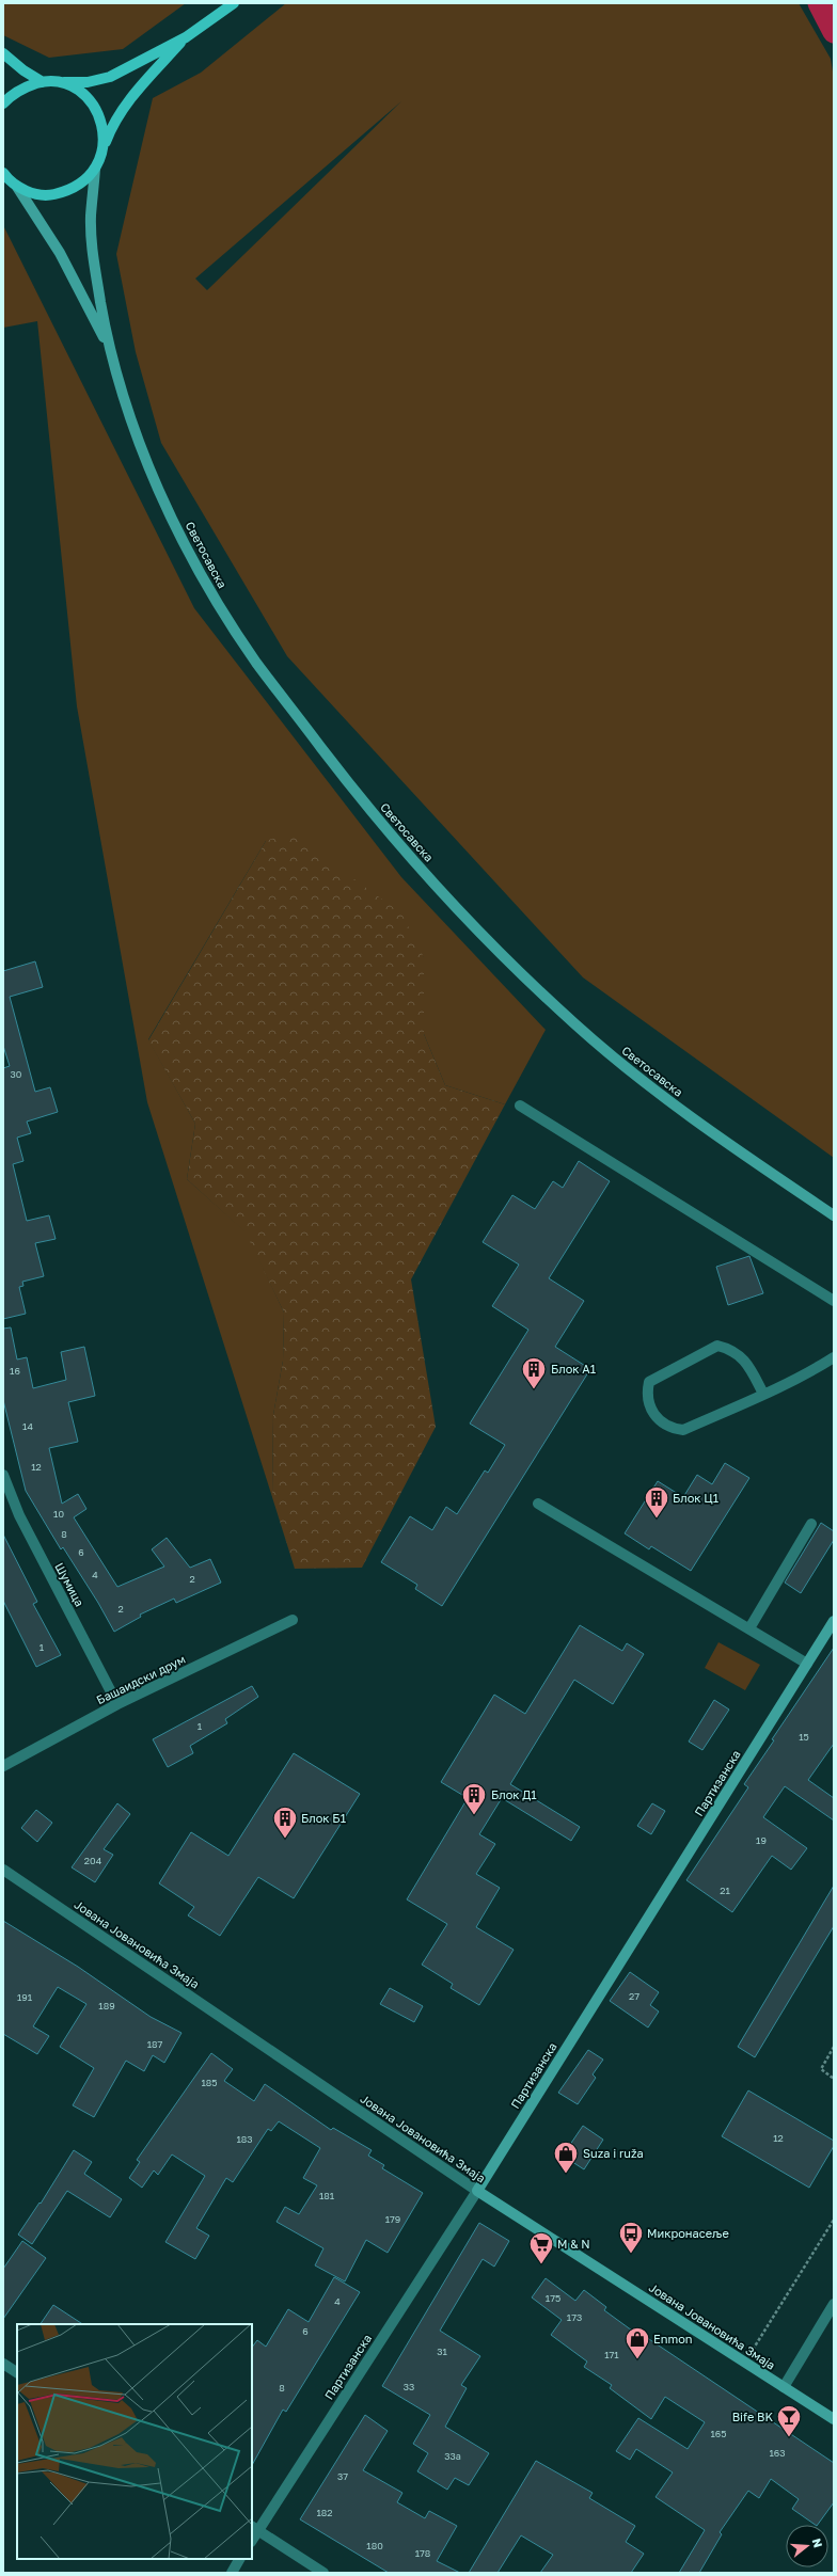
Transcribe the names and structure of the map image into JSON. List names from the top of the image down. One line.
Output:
{"streets":{"main road":["Светосавска","Партизанска","Јована Јовановића Змаја"],"street":["Шумица","Башаидски друм"]},"crossings":[["Шумица","Башаидски друм"],["Партизанска","Јована Јовановића Змаја"]],"places":{"building":["Блок А1","Блок Ц1","Блок Д1","Блок Б1"],"shop":["Suza i ruža","Enmon"],"bus stop":["Микронасеље"],"supermarket":["M & N"],"bar":["Bife BK"]},"house_numbers":["30","16","14","12","10","8","6","4","2","2","1","1","15","19","204","21","27","191","189","187","185","12","183","181","179","175","4","173","6","31","171","33","8","165","163","33a","37","182","180","178"],"north":"right"}
